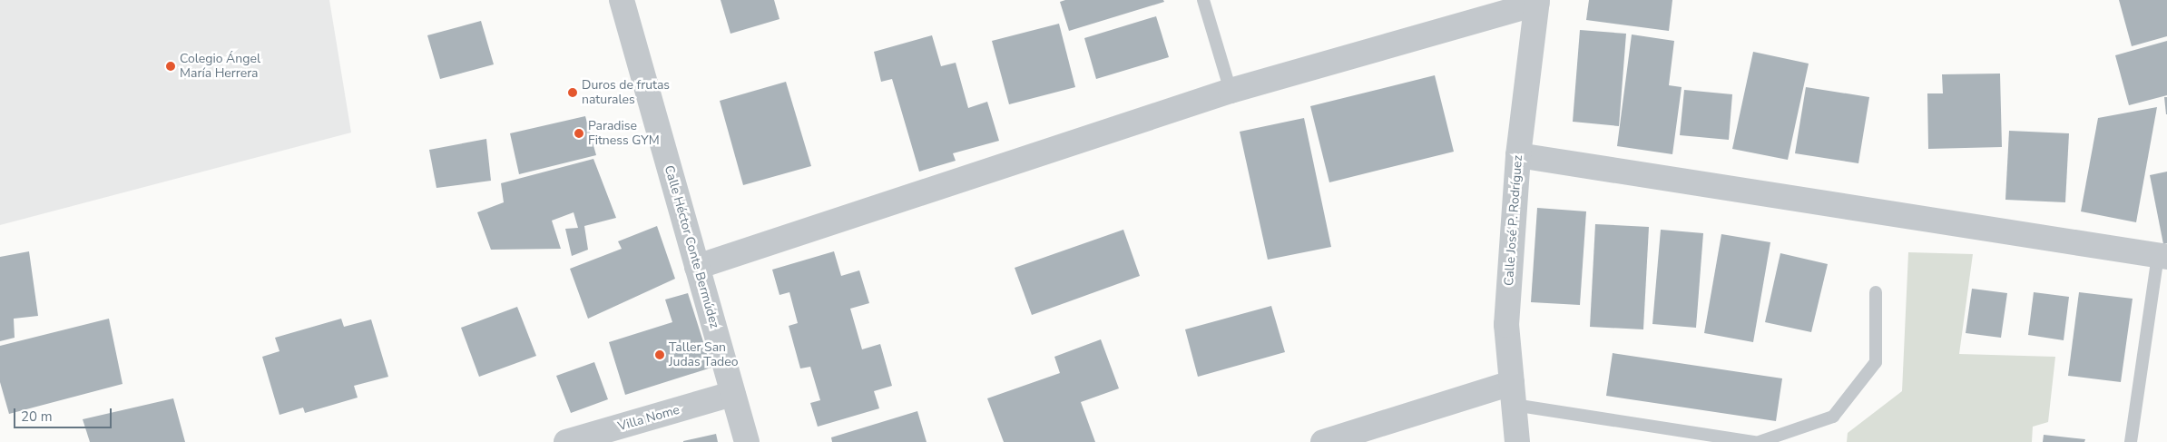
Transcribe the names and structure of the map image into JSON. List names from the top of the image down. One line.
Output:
{"streets":{"street":["Calle José P. Rodríguez","Calle Héctor Conte Bermúdez","Villa Nome"]},"crossings":[["Calle Héctor Conte Bermúdez","Villa Nome"]],"places":["Colegio Ángel María Herrera","Duros de frutas naturales","Paradise Fitness GYM","Taller San Judas Tadeo"],"scale_bar":"20 m"}
